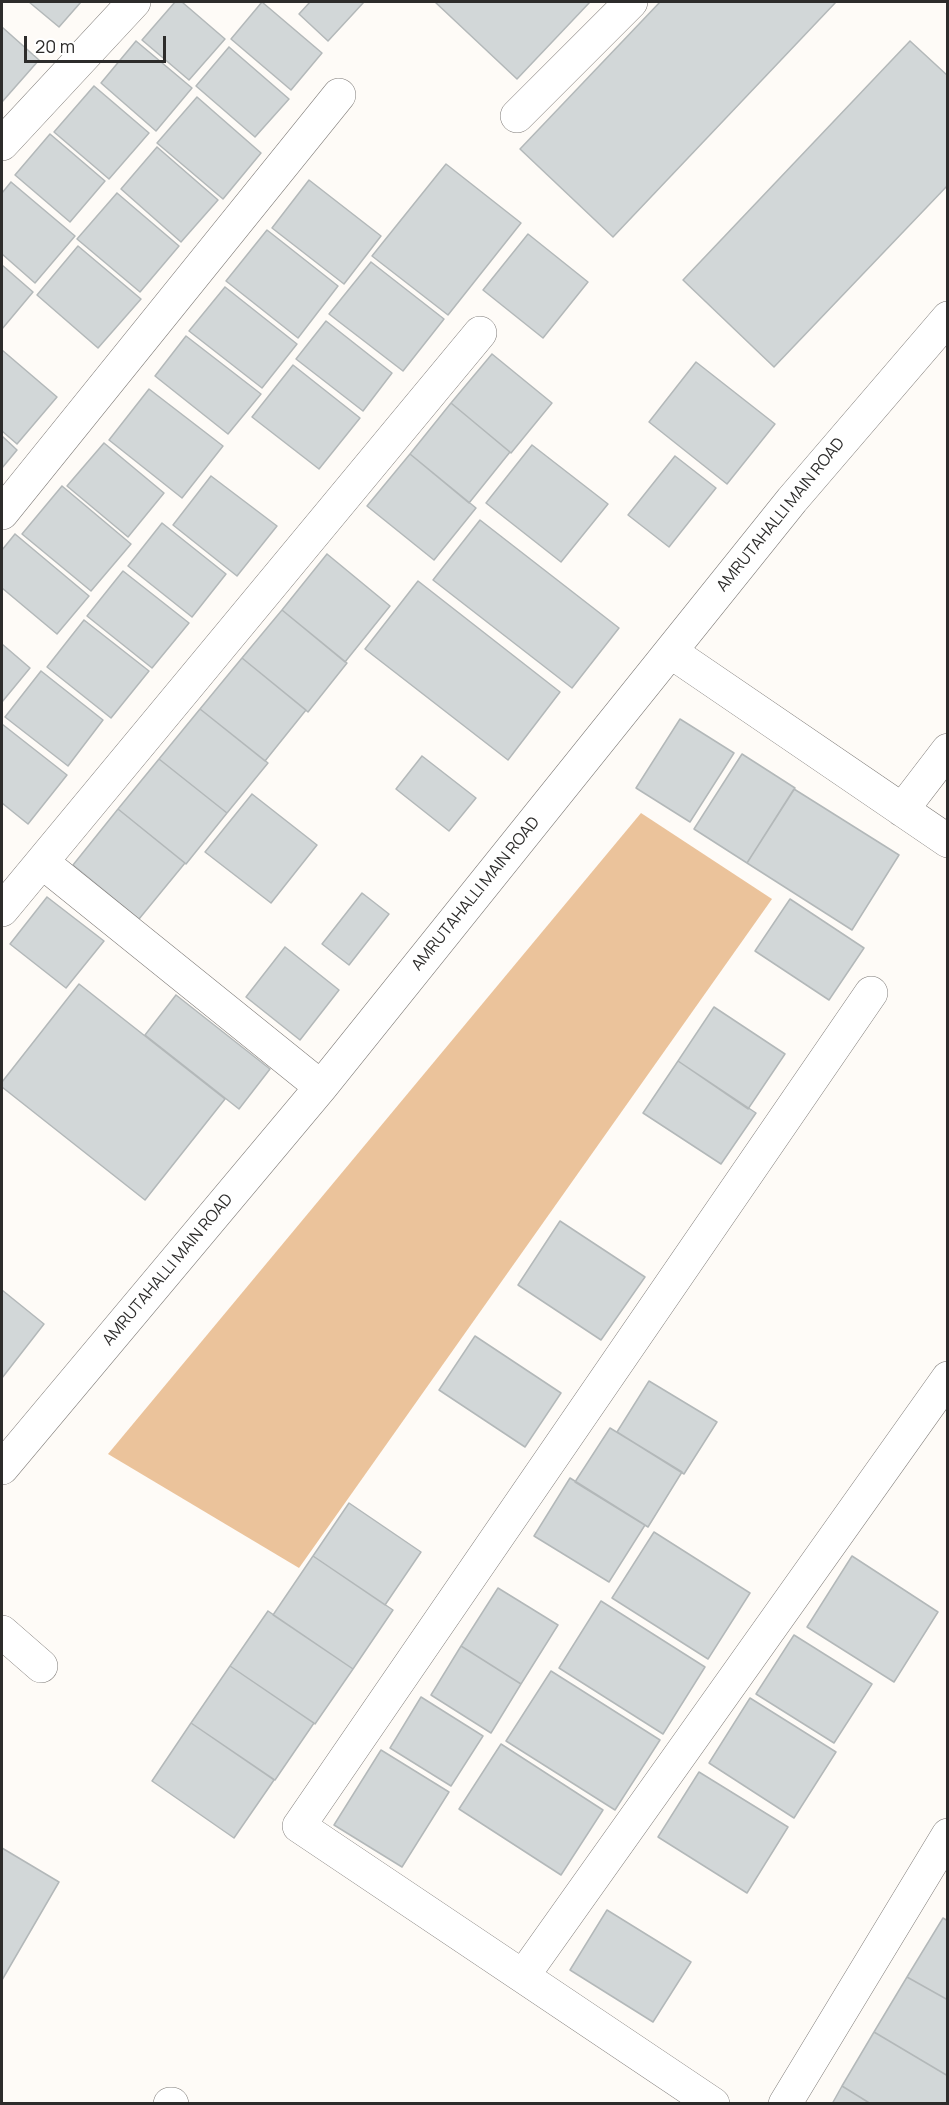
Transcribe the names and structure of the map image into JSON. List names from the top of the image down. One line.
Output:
{"streets":{"street":["AMRUTAHALLI MAIN ROAD"]},"scale_bar":"20 m"}
